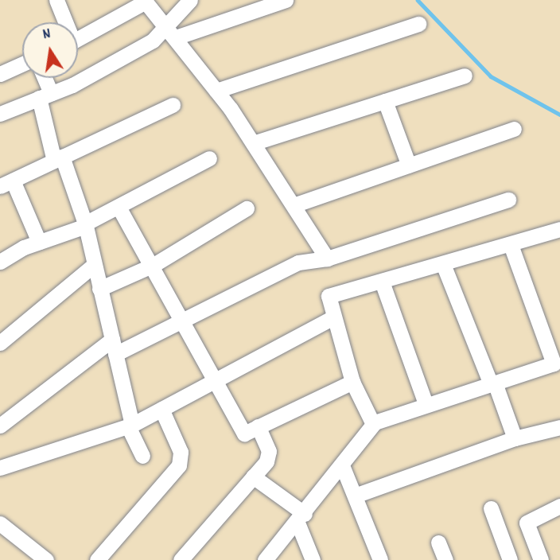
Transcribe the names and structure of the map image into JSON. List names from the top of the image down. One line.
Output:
{"north":"top"}
